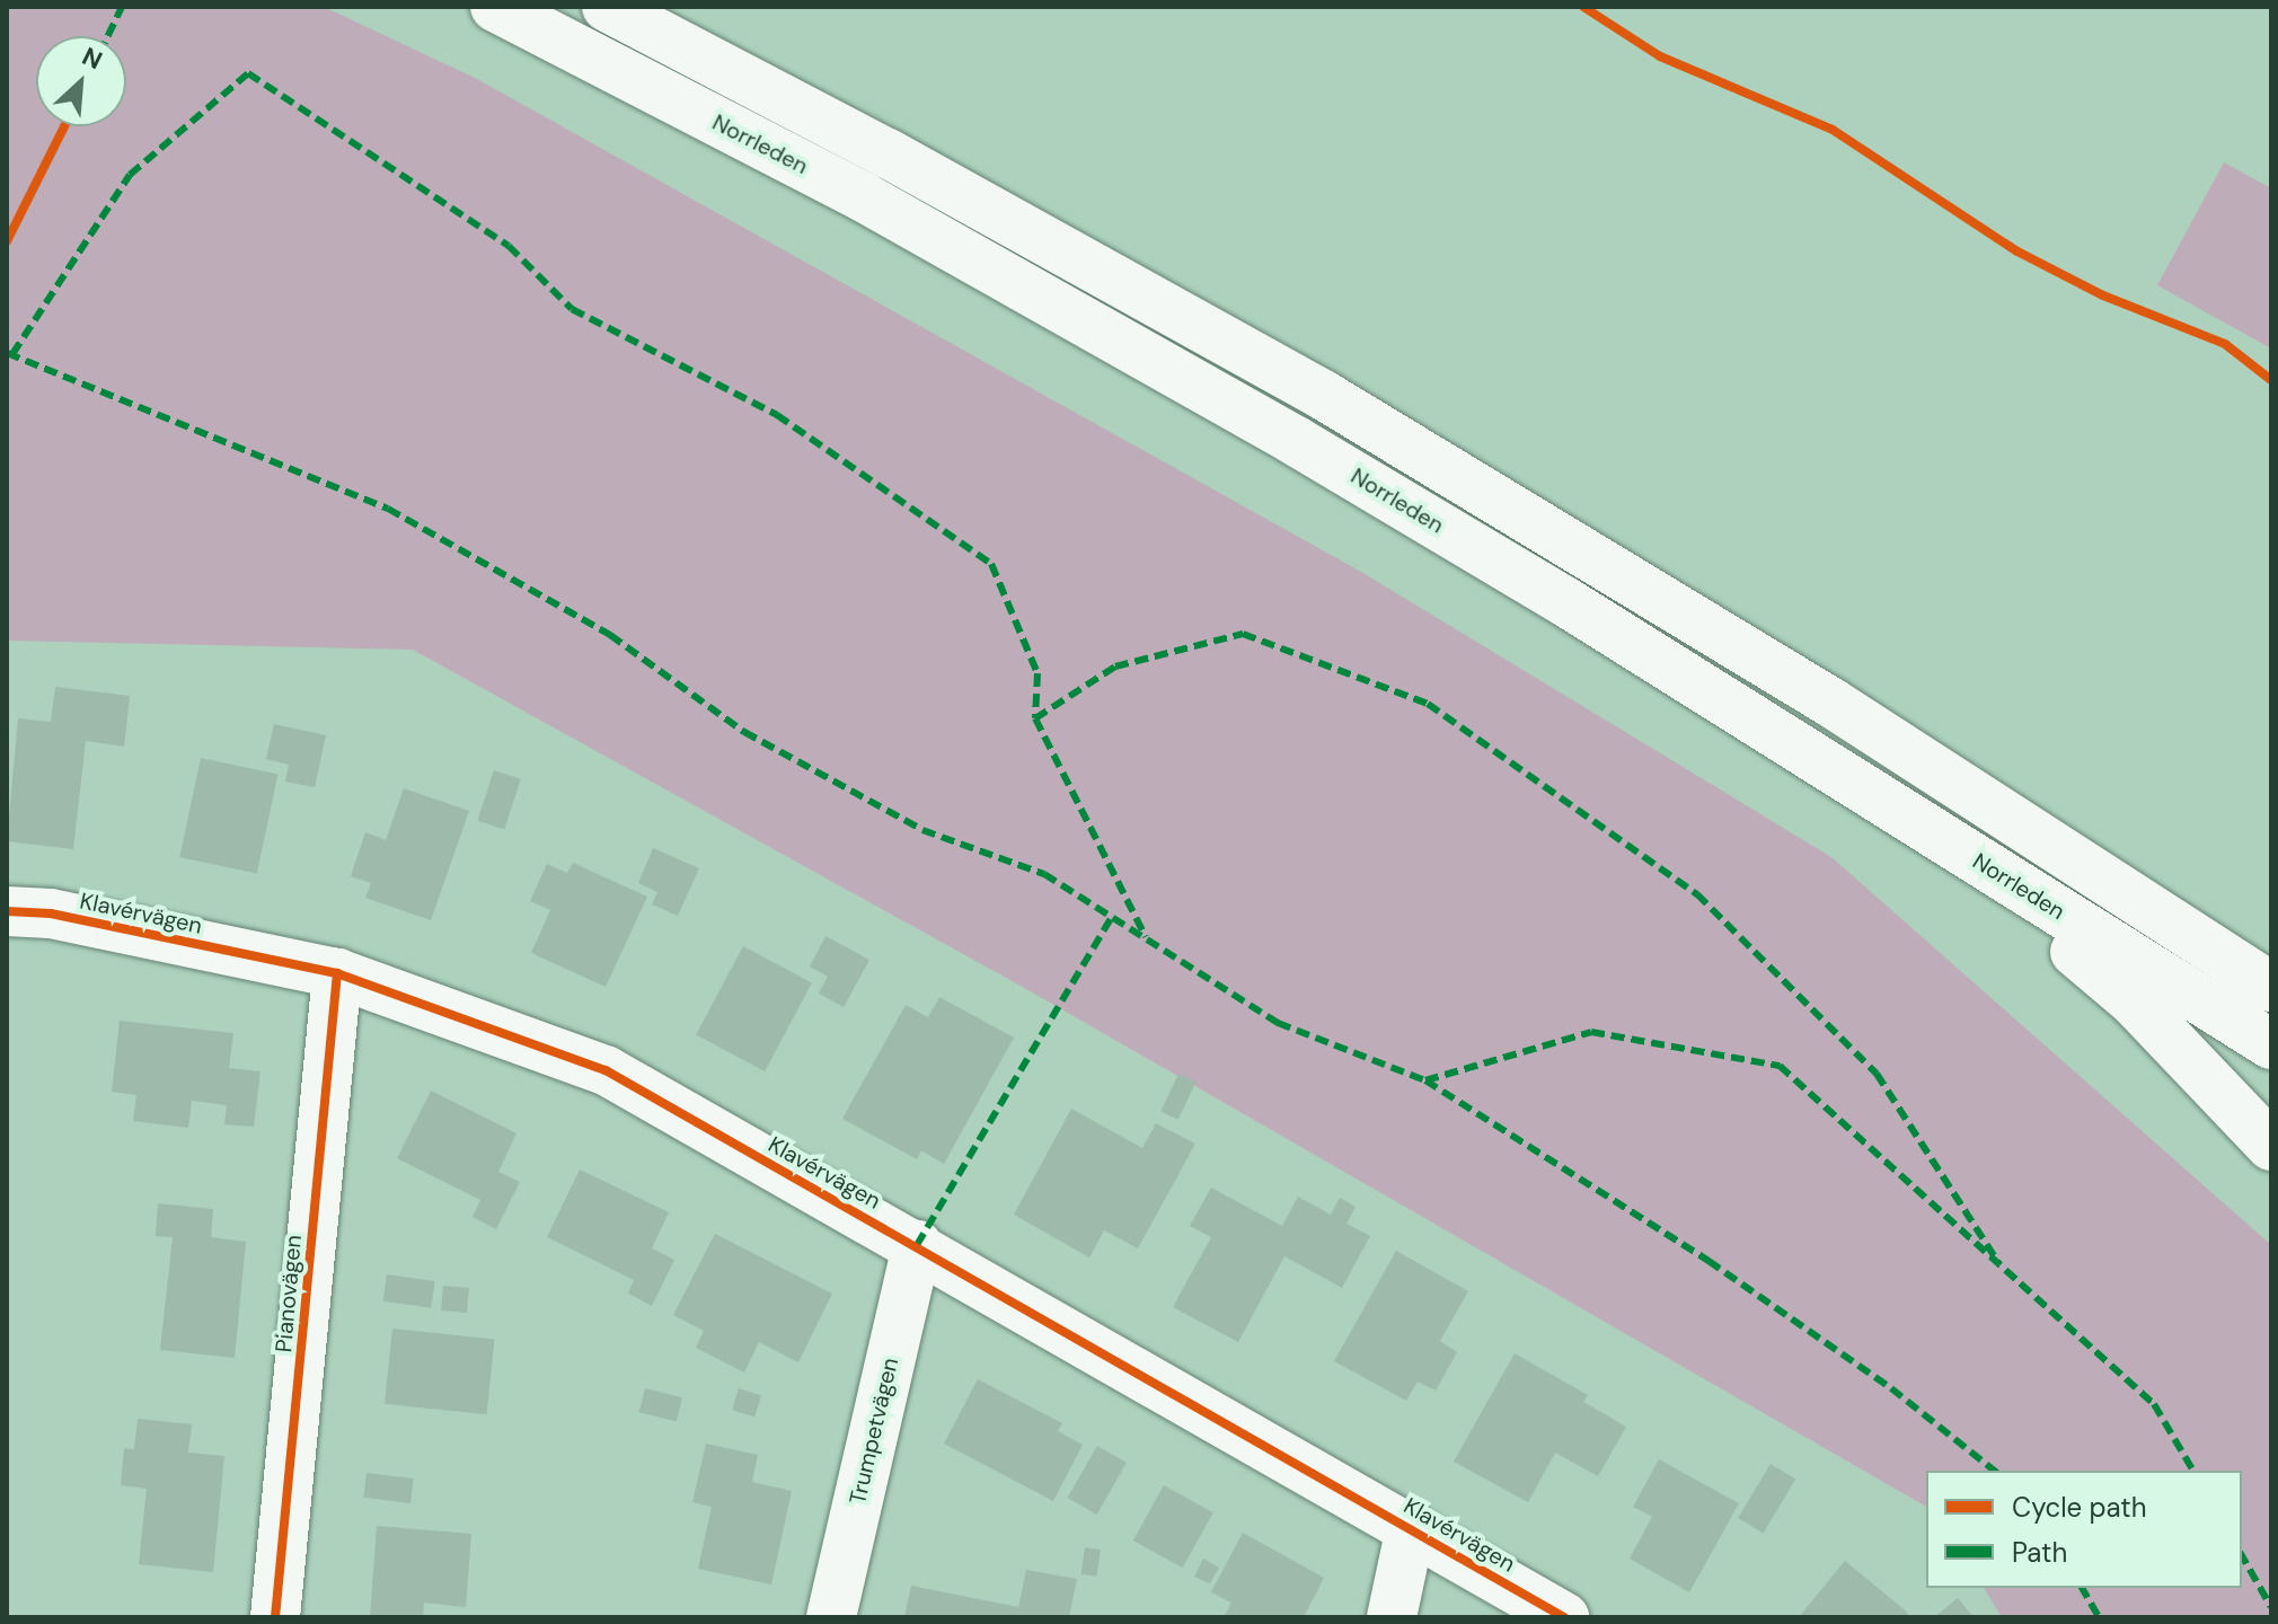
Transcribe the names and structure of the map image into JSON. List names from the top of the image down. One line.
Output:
{"streets":{"main road":["Norrleden","Klavérvägen","Pianovägen","Trumpetvägen"]},"crossings":[["Klavérvägen","Pianovägen"],["Klavérvägen","Trumpetvägen"]],"legend":["Cycle path","Path"],"north":"top right"}
